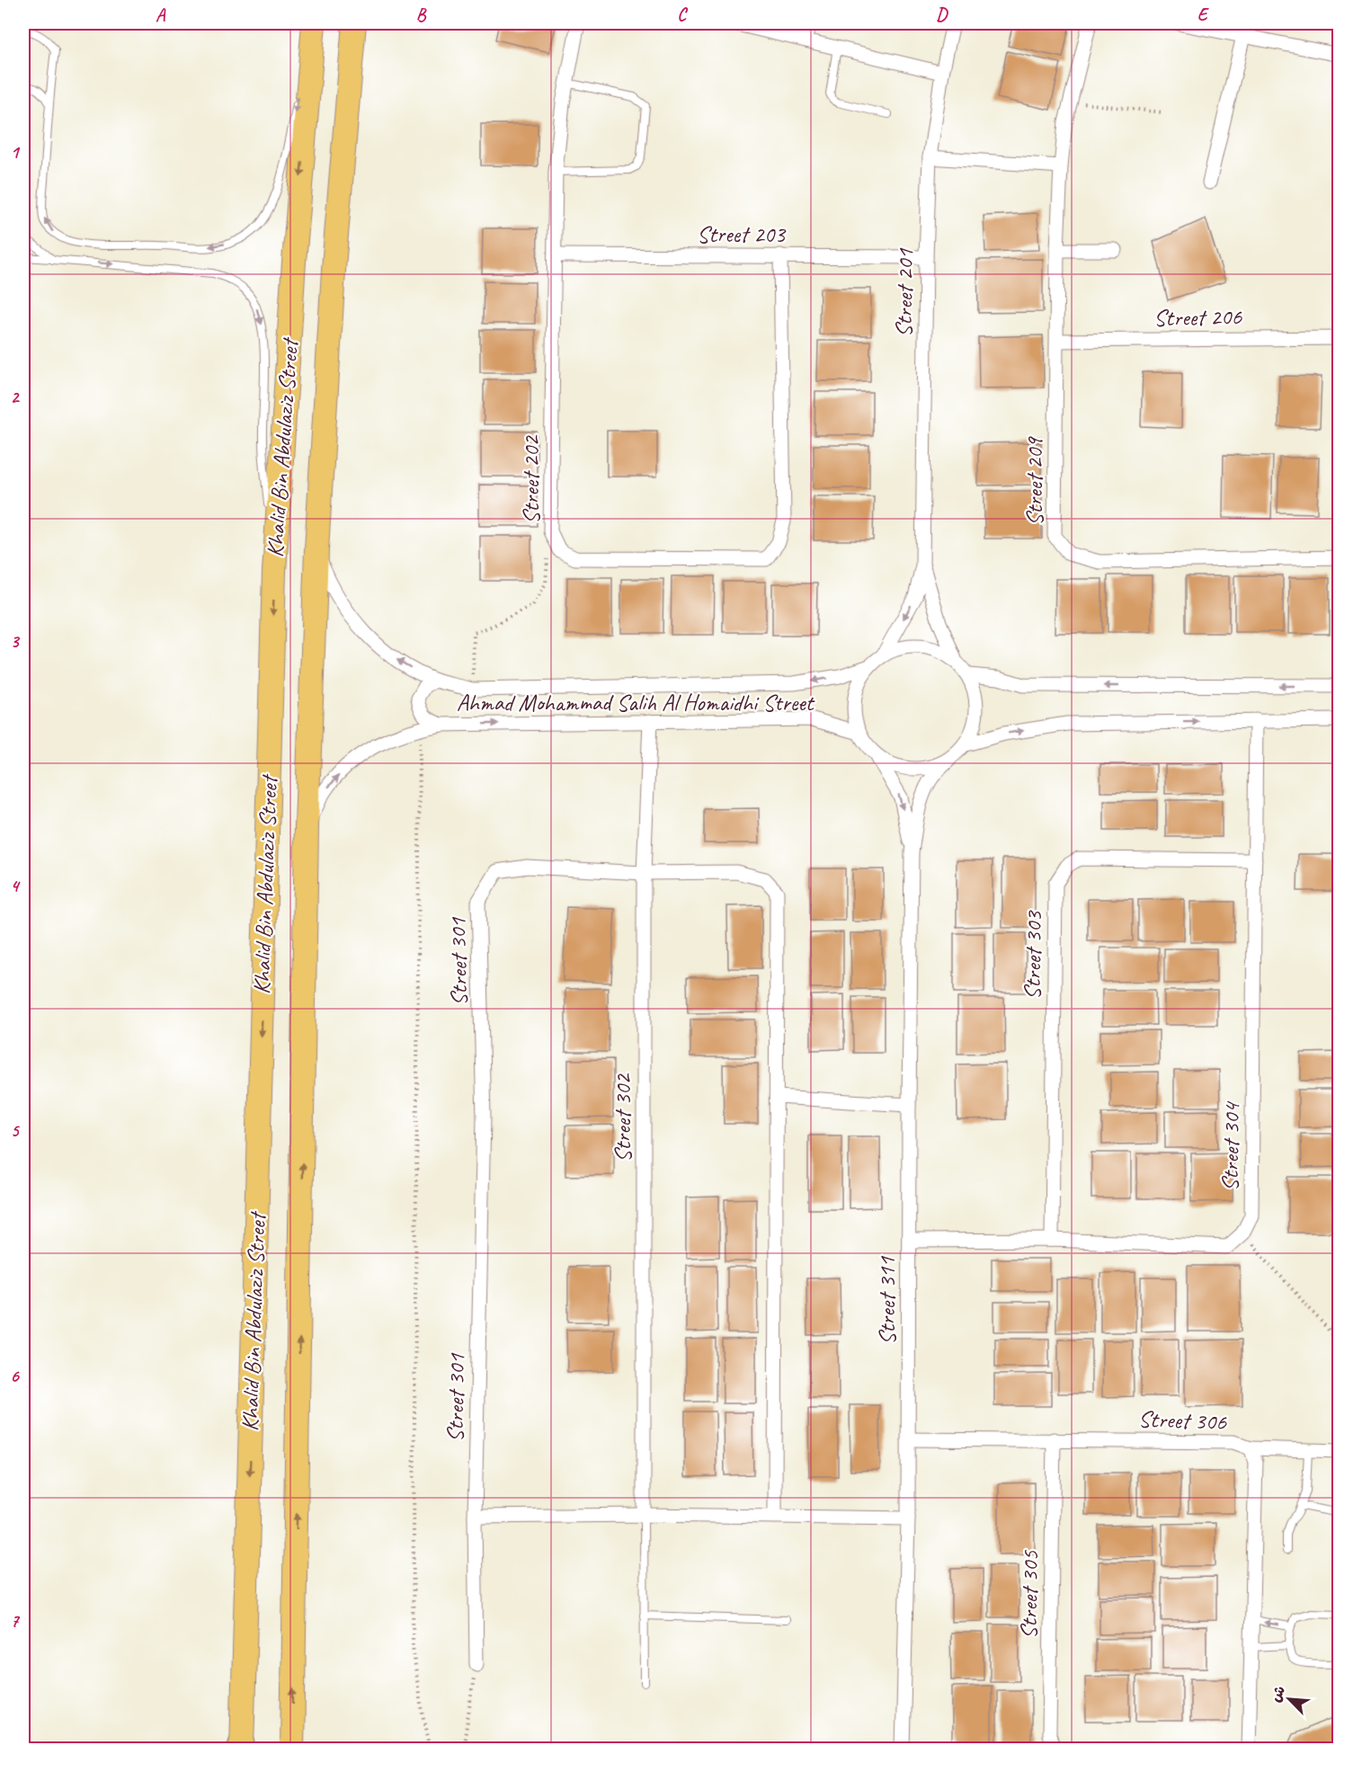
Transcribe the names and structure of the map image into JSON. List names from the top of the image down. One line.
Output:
{"streets":{"main road":["Khalid Bin Abdulaziz Street"],"street":["Street 203","Street 201","Street 206","Street 202","Street 209","Ahmad Mohammad Salih Al Homaidhi Street","Street 303","Street 301","Street 302","Street 304","Street 311","Street 306","Street 305"]},"crossings":[["Street 203","Street 201"],["Street 203","Street 202"],["Street 201","Ahmad Mohammad Salih Al Homaidhi Street"],["Street 201","Street 311"],["Street 206","Street 209"],["Khalid Bin Abdulaziz Street","Ahmad Mohammad Salih Al Homaidhi Street"],["Ahmad Mohammad Salih Al Homaidhi Street","Street 302"],["Ahmad Mohammad Salih Al Homaidhi Street","Street 311"],["Street 303","Street 304"],["Street 301","Street 302"],["Street 311","Street 306"],["Street 306","Street 305"]],"north":"top left","grid":{"columns":["A","B","C","D","E"],"rows":["1","2","3","4","5","6","7"]}}
